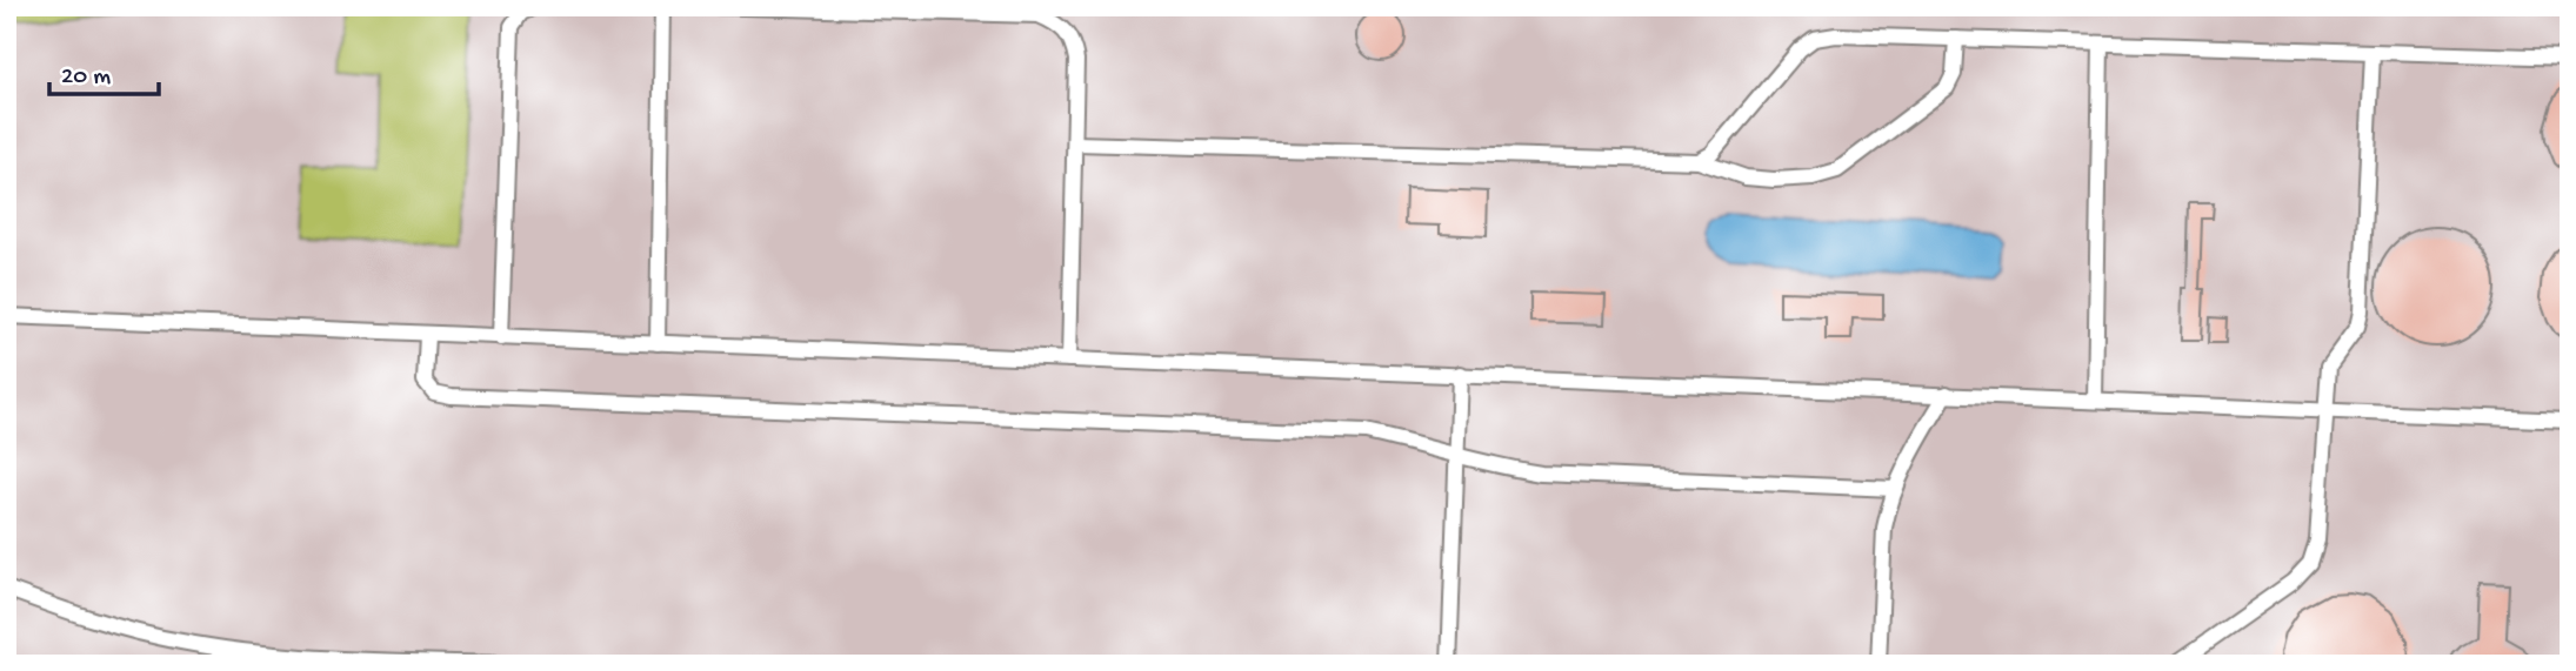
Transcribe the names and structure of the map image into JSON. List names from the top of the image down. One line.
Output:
{"scale_bar":"20 m"}
